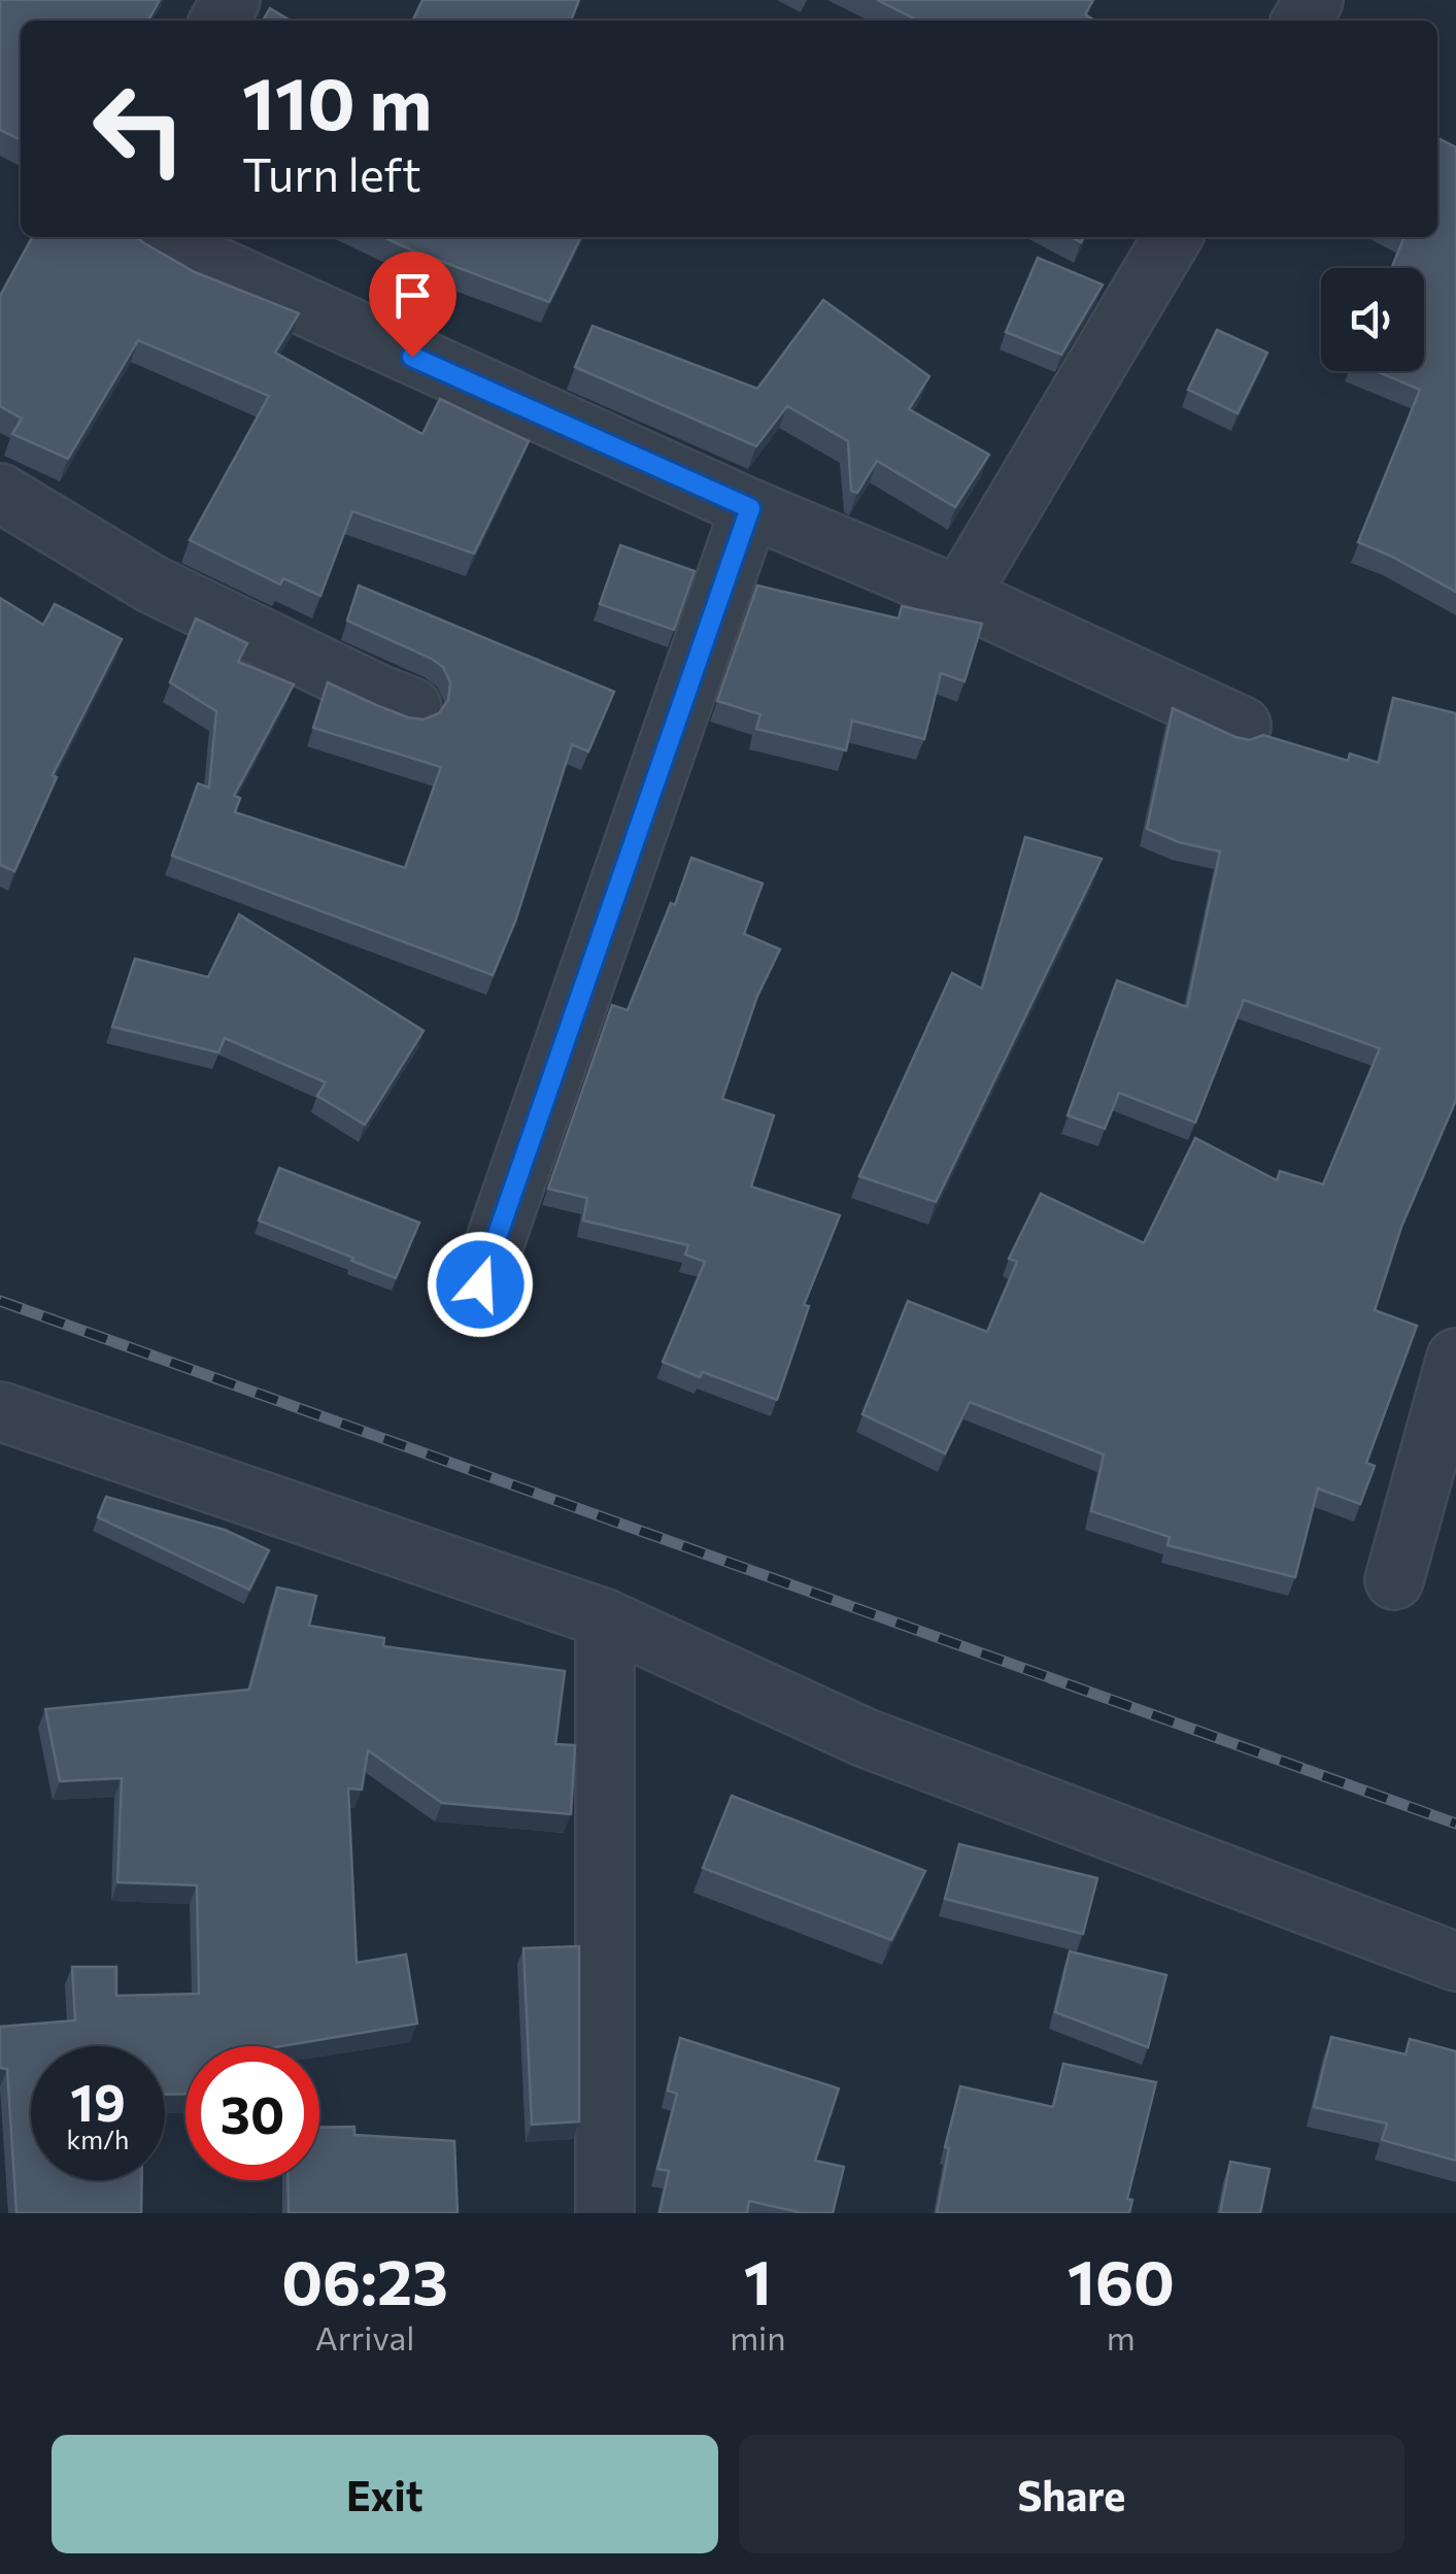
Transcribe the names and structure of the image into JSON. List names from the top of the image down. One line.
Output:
{"page":{"turn":["110 m","Turn left"],"speed":"19 km/h","limit":"30","eta":["06:23","Arrival","1","min","160","m"],"buttons":["Exit","Share"]}}
